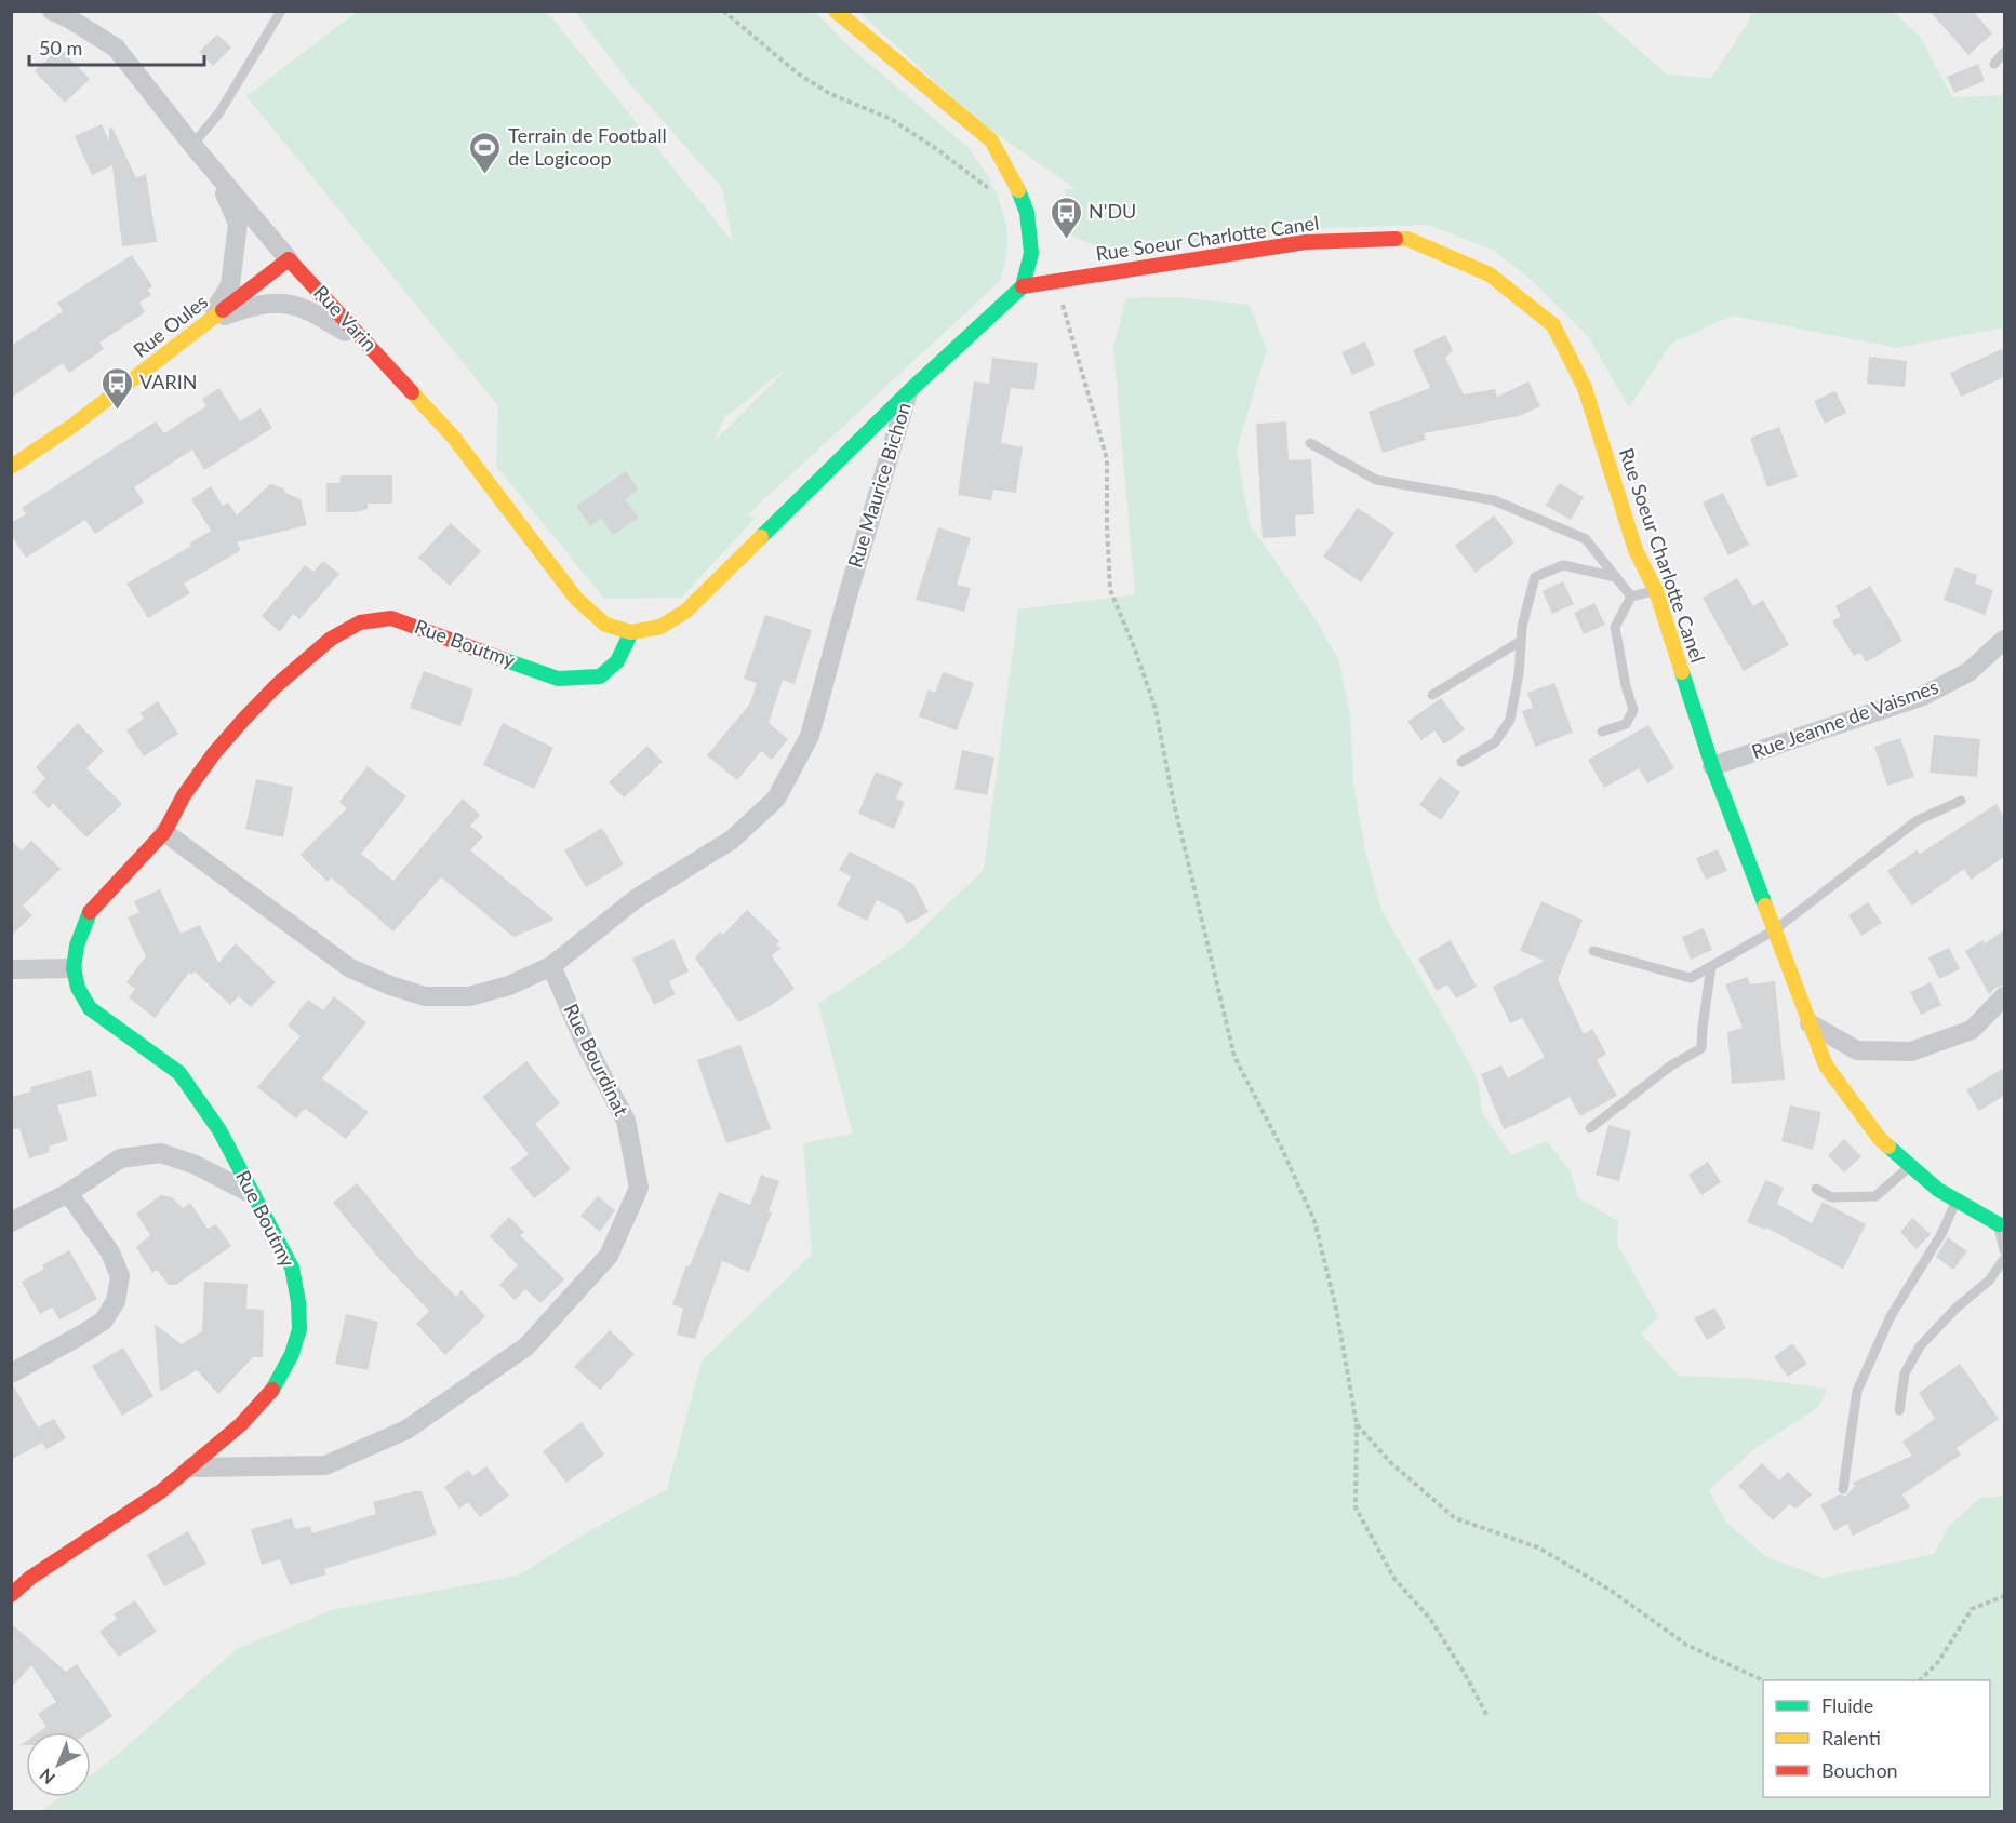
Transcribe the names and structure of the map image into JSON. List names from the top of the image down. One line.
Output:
{"streets":{"street":["Rue Soeur Charlotte Canel","Rue Varin","Rue Oules","Rue Maurice Bichon","Rue Boutmy","Rue Jeanne de Vaismes","Rue Bourdinat"]},"crossings":[["Rue Soeur Charlotte Canel","Rue Maurice Bichon"],["Rue Soeur Charlotte Canel","Rue Jeanne de Vaismes"],["Rue Varin","Rue Oules"],["Rue Varin","Rue Boutmy"],["Rue Maurice Bichon","Rue Bourdinat"],["Rue Boutmy","Rue Bourdinat"]],"places":{"sports":["Terrain de Football de Logicoop"],"bus stop":["N'DU","VARIN"]},"legend":["Fluide","Ralenti","Bouchon"],"scale_bar":"50 m","north":"bottom left"}
